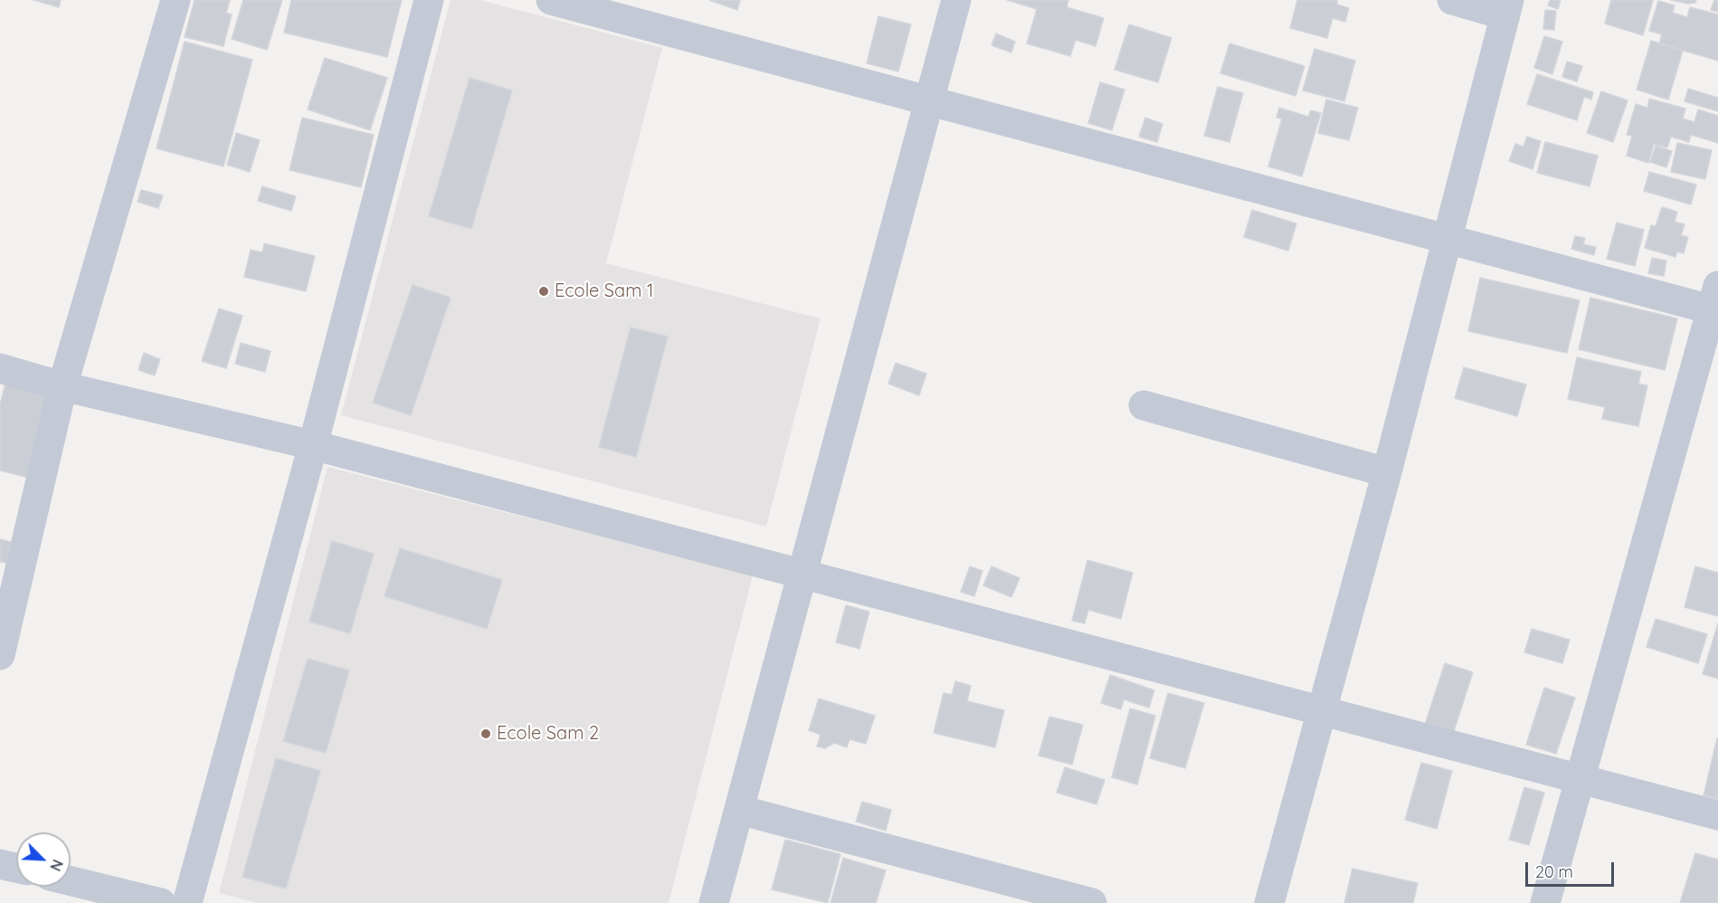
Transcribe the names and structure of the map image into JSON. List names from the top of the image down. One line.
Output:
{"places":["Ecole Sam 1","Ecole Sam 2"],"scale_bar":"20 m","north":"bottom right"}
